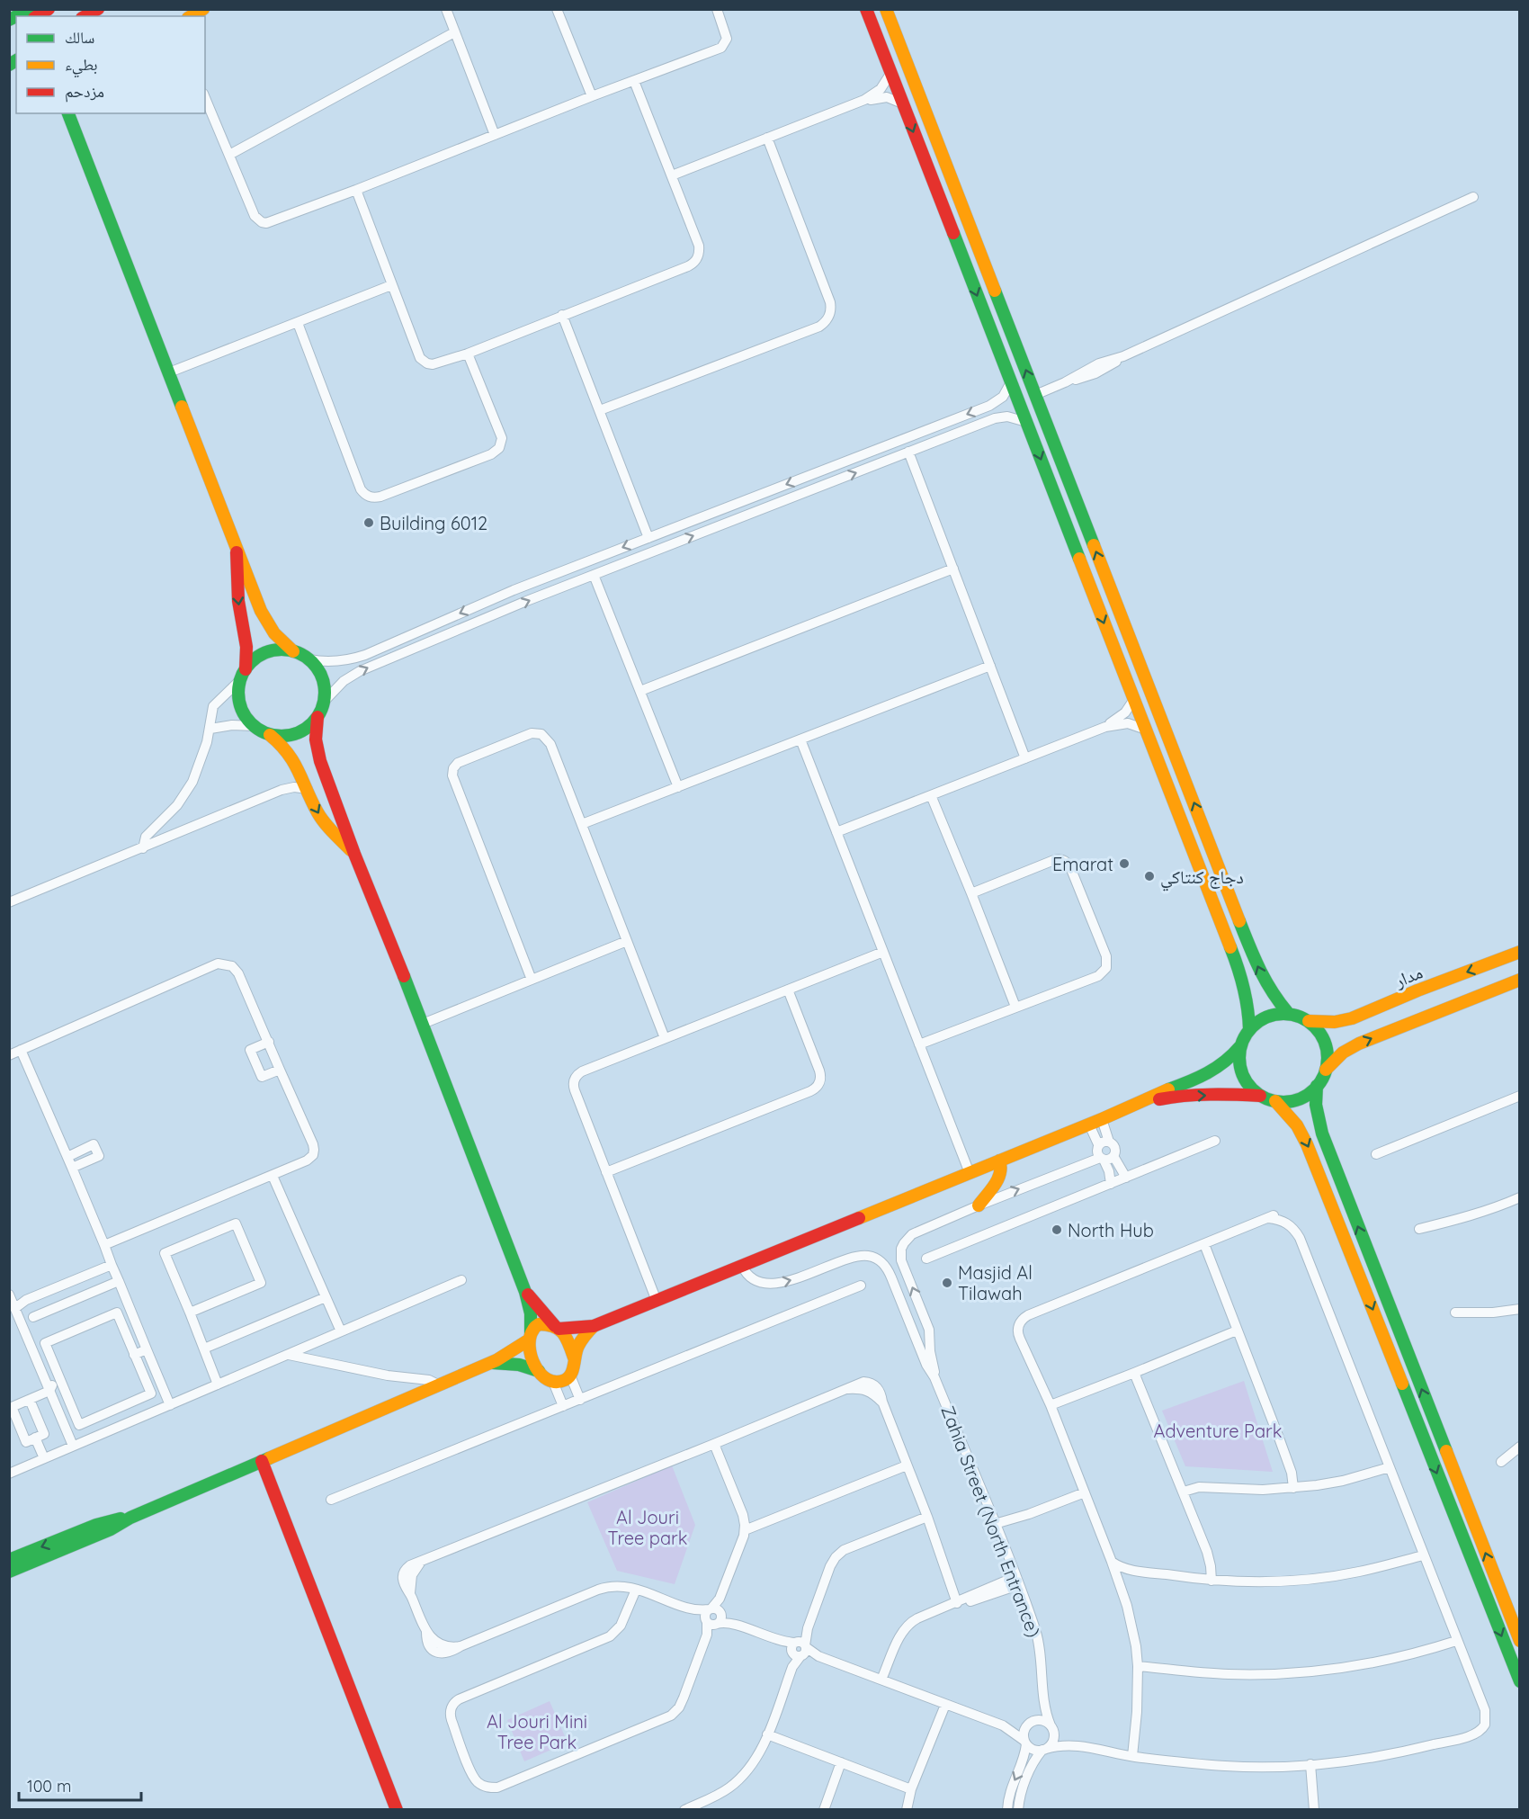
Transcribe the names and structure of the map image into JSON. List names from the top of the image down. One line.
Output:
{"streets":{"main road":["مدار"],"street":["Zahia Street (North Entrance)"]},"parks":["Adventure Park","Al Jouri Tree park","Al Jouri Mini Tree Park"],"places":["Building 6012","Emarat","دجاج كنتاكي","North Hub","Masjid Al Tilawah"],"legend":["سالك","بطيء","مزدحم"],"scale_bar":"100 m"}
